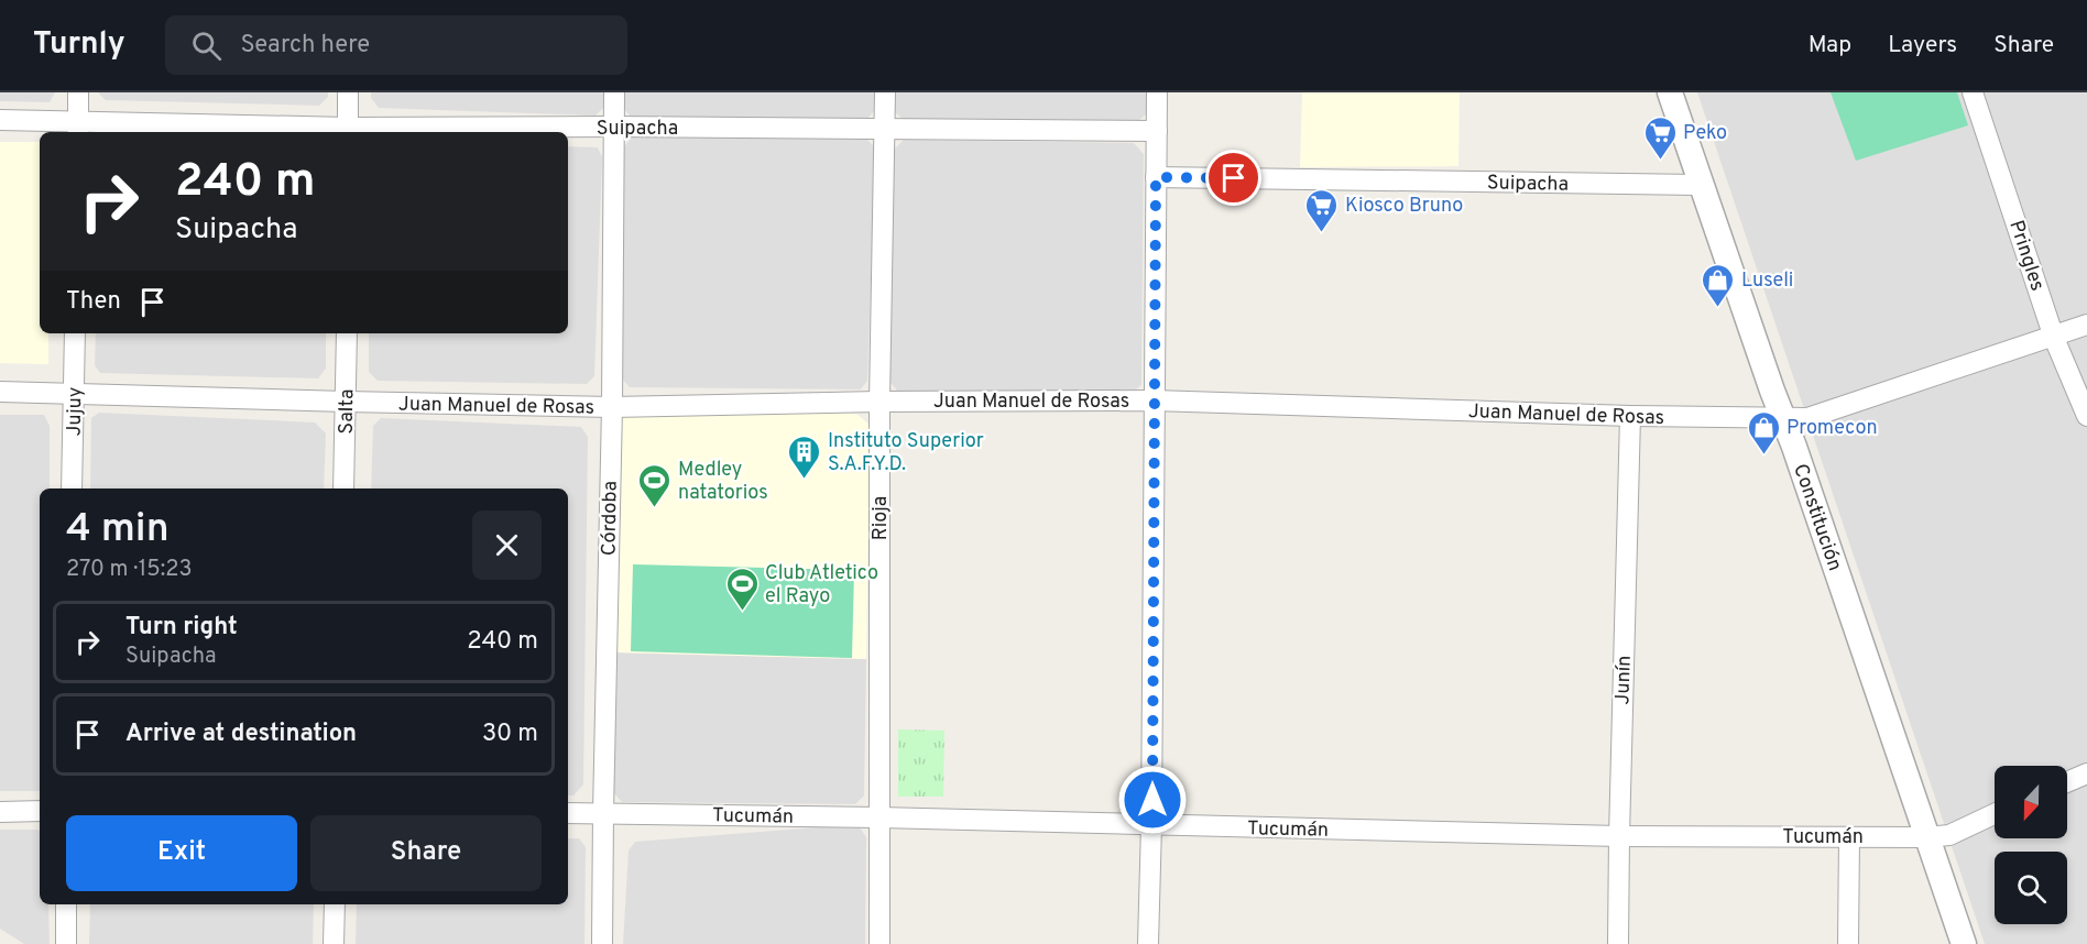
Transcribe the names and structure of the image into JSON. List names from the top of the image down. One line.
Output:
{"streets":{"street":["Suipacha","Pringles","Juan Manuel de Rosas","Jujuy","Salta","Constitución","Córdoba","Rioja","Junín","Tucumán"]},"crossings":[["Suipacha","Constitución"],["Suipacha","Córdoba"],["Suipacha","Rioja"],["Pringles","Juan Manuel de Rosas"],["Juan Manuel de Rosas","Jujuy"],["Juan Manuel de Rosas","Salta"],["Juan Manuel de Rosas","Constitución"],["Juan Manuel de Rosas","Córdoba"],["Juan Manuel de Rosas","Rioja"],["Juan Manuel de Rosas","Junín"],["Constitución","Tucumán"],["Córdoba","Tucumán"],["Rioja","Tucumán"],["Junín","Tucumán"]],"places":{"supermarket":["Peko","Kiosco Bruno"],"shop":["Luseli","Promecon"],"building":["Instituto Superior S.A.F.Y.D."],"sports":["Medley natatorios","Club Atletico el Rayo"]},"north":"bottom","page":{"header":"Turnly","search":"Search here","nav":["Map","Layers","Share"],"turn":["240 m","Suipacha"],"then":"Then","heading":["4 min","270 m · 15:23"],"list":[{"name":"Turn right","note":"Suipacha","value":"240 m"},{"name":"Arrive at destination","value":"30 m"}],"buttons":["Exit","Share"]}}
